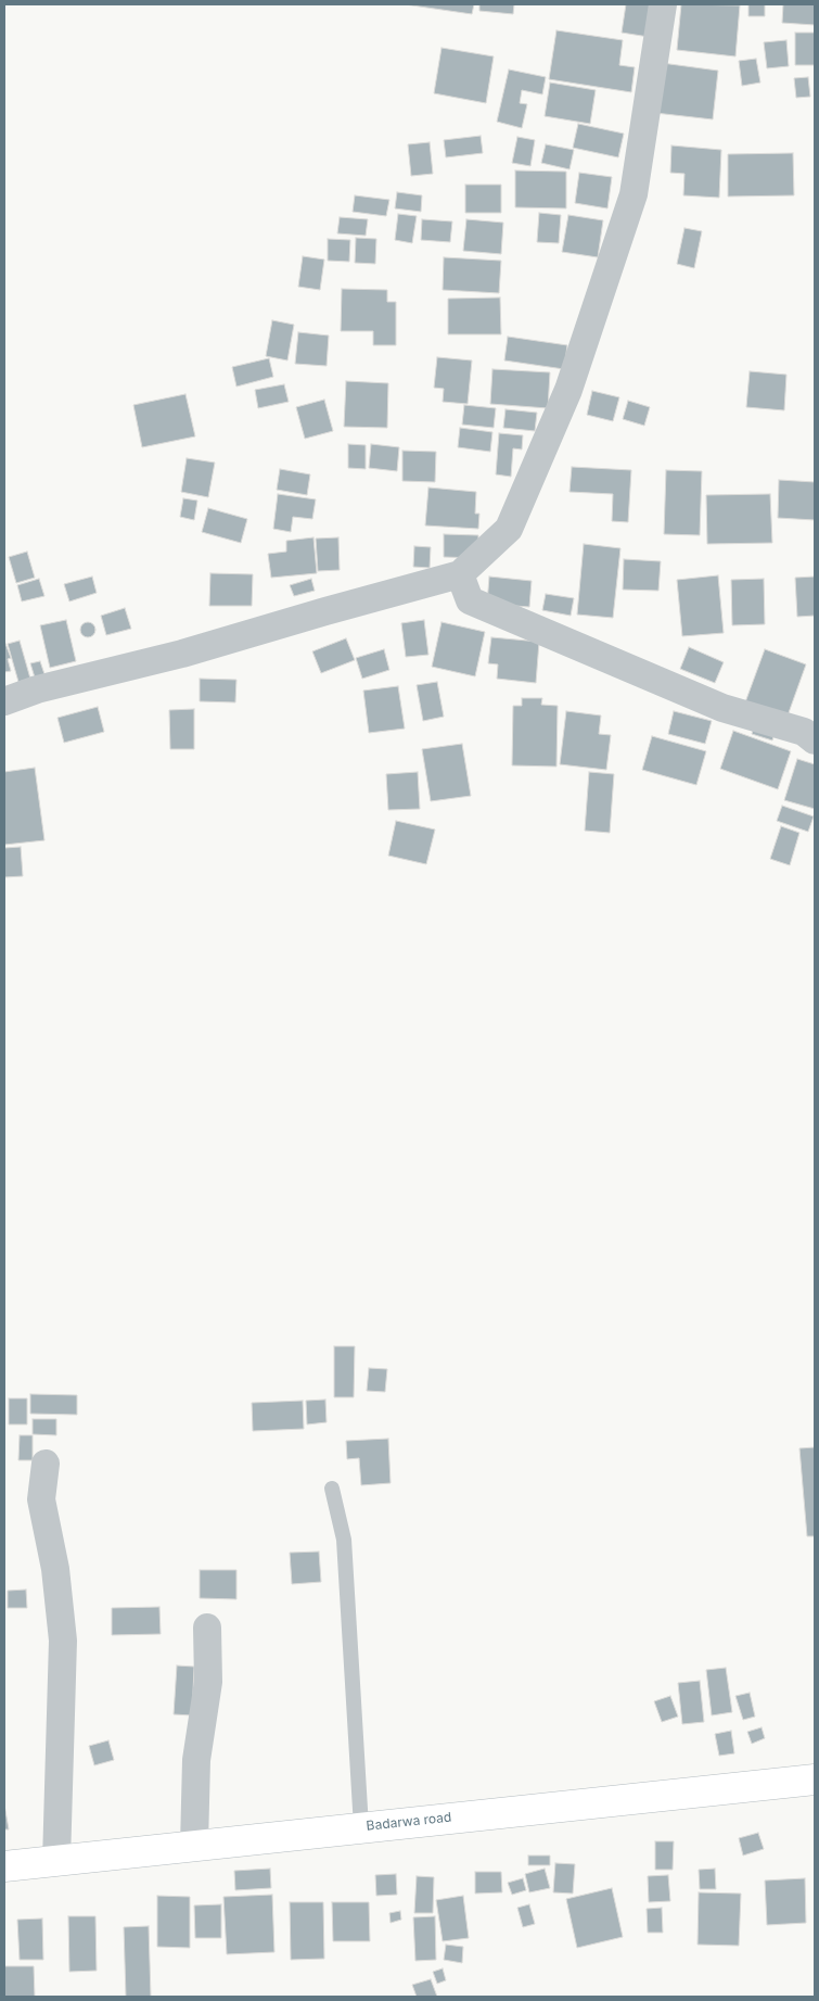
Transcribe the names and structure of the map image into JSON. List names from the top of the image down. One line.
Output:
{"streets":{"main road":["Badarwa road"]}}
